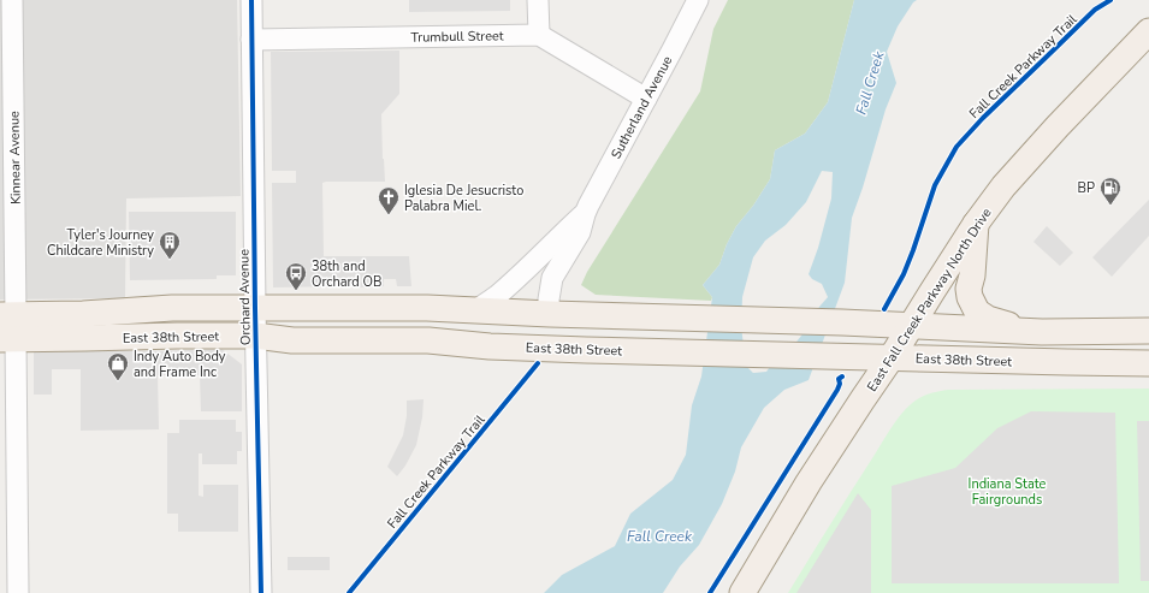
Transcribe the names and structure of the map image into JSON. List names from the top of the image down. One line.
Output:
{"streets":{"main road":["East Fall Creek Parkway North Drive","East 38th Street"],"street":["Trumbull Street","Sutherland Avenue","Kinnear Avenue","Orchard Avenue"],"cycle path":["Fall Creek Parkway Trail"]},"crossings":[["Trumbull Street","Orchard Avenue"],["Sutherland Avenue","East 38th Street"],["Kinnear Avenue","East 38th Street"],["Orchard Avenue","East 38th Street"],["East Fall Creek Parkway North Drive","East 38th Street"]],"water":["Fall Creek"],"parks":["Indiana State Fairgrounds"],"places":{"fuel station":["BP"],"church":["Iglesia De Jesucristo Palabra Miel."],"building":["Tyler's Journey Childcare Ministry"],"bus stop":["38th and Orchard OB"],"shop":["Indy Auto Body and Frame Inc"]}}
